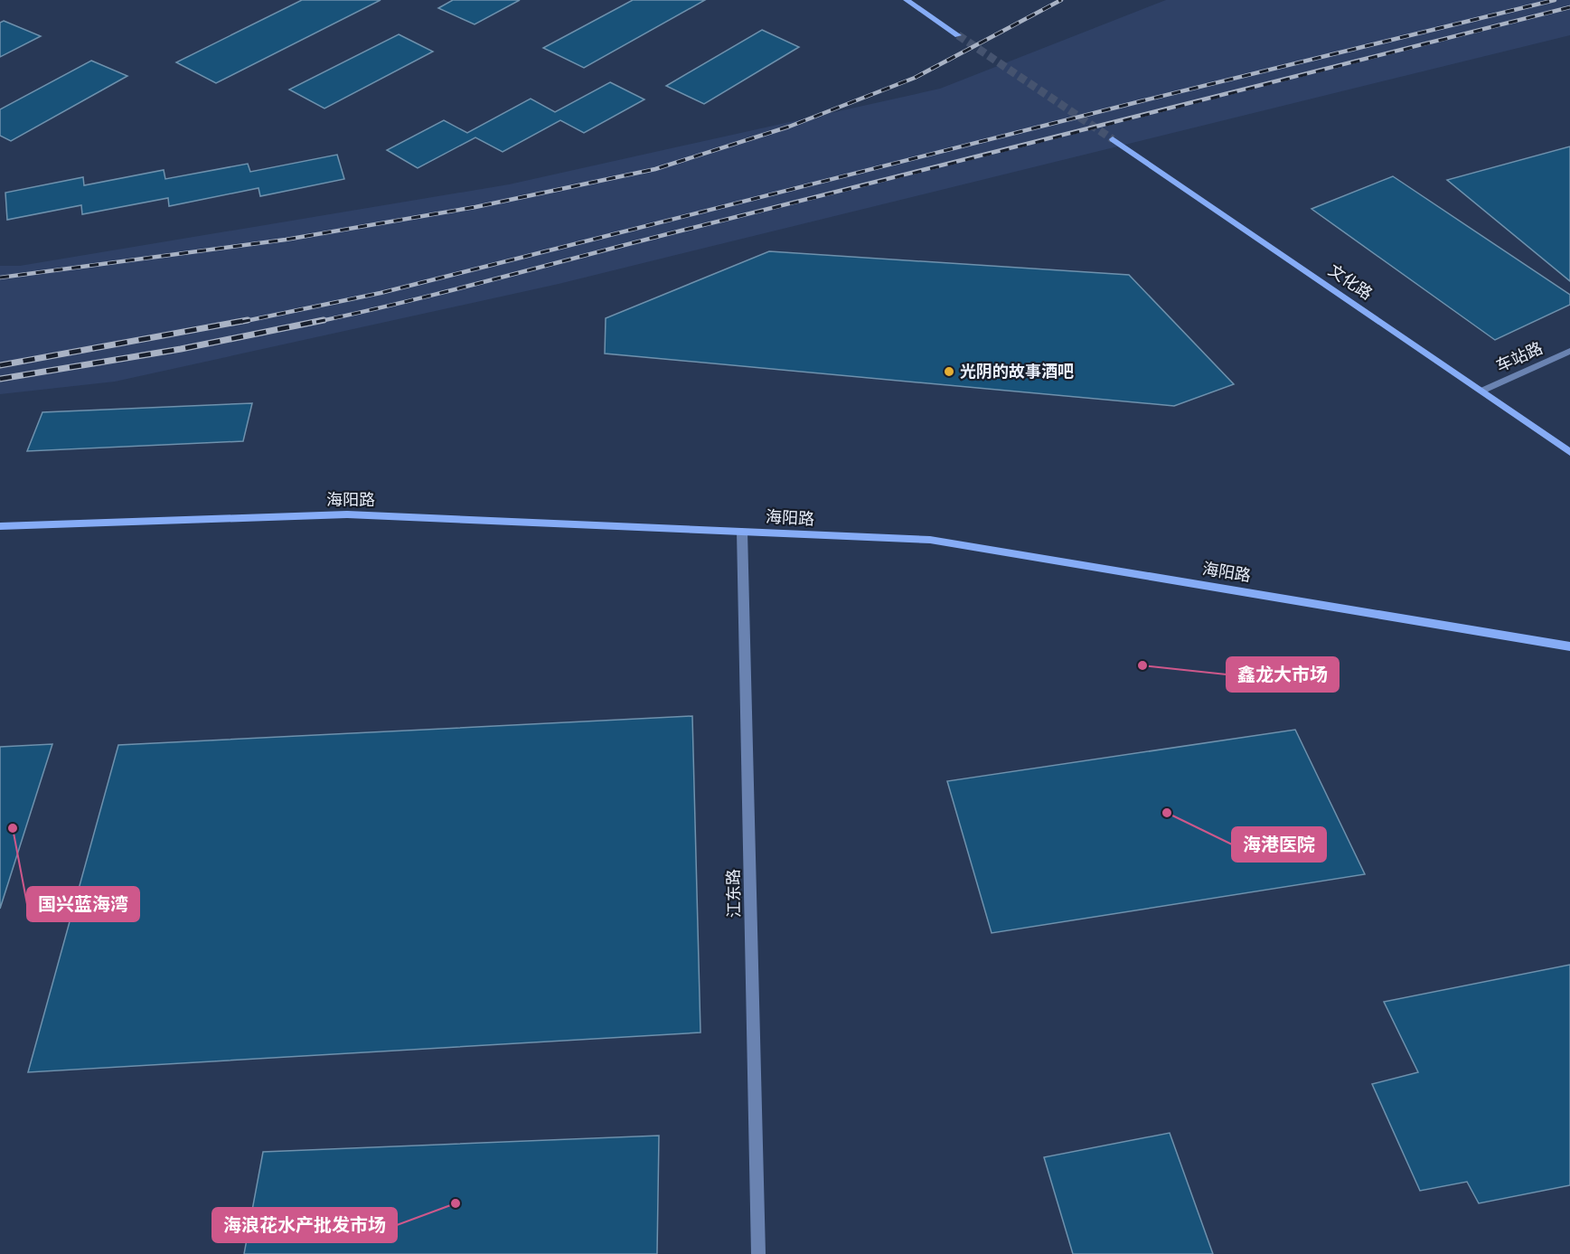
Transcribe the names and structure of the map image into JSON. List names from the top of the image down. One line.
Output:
{"streets":{"main road":["文化路","海阳路"],"street":["车站路","江东路"]},"crossings":[["文化路","车站路"],["海阳路","江东路"]],"places":["光阴的故事酒吧","鑫龙大市场","海港医院","国兴蓝海湾","海浪花水产批发市场"]}
